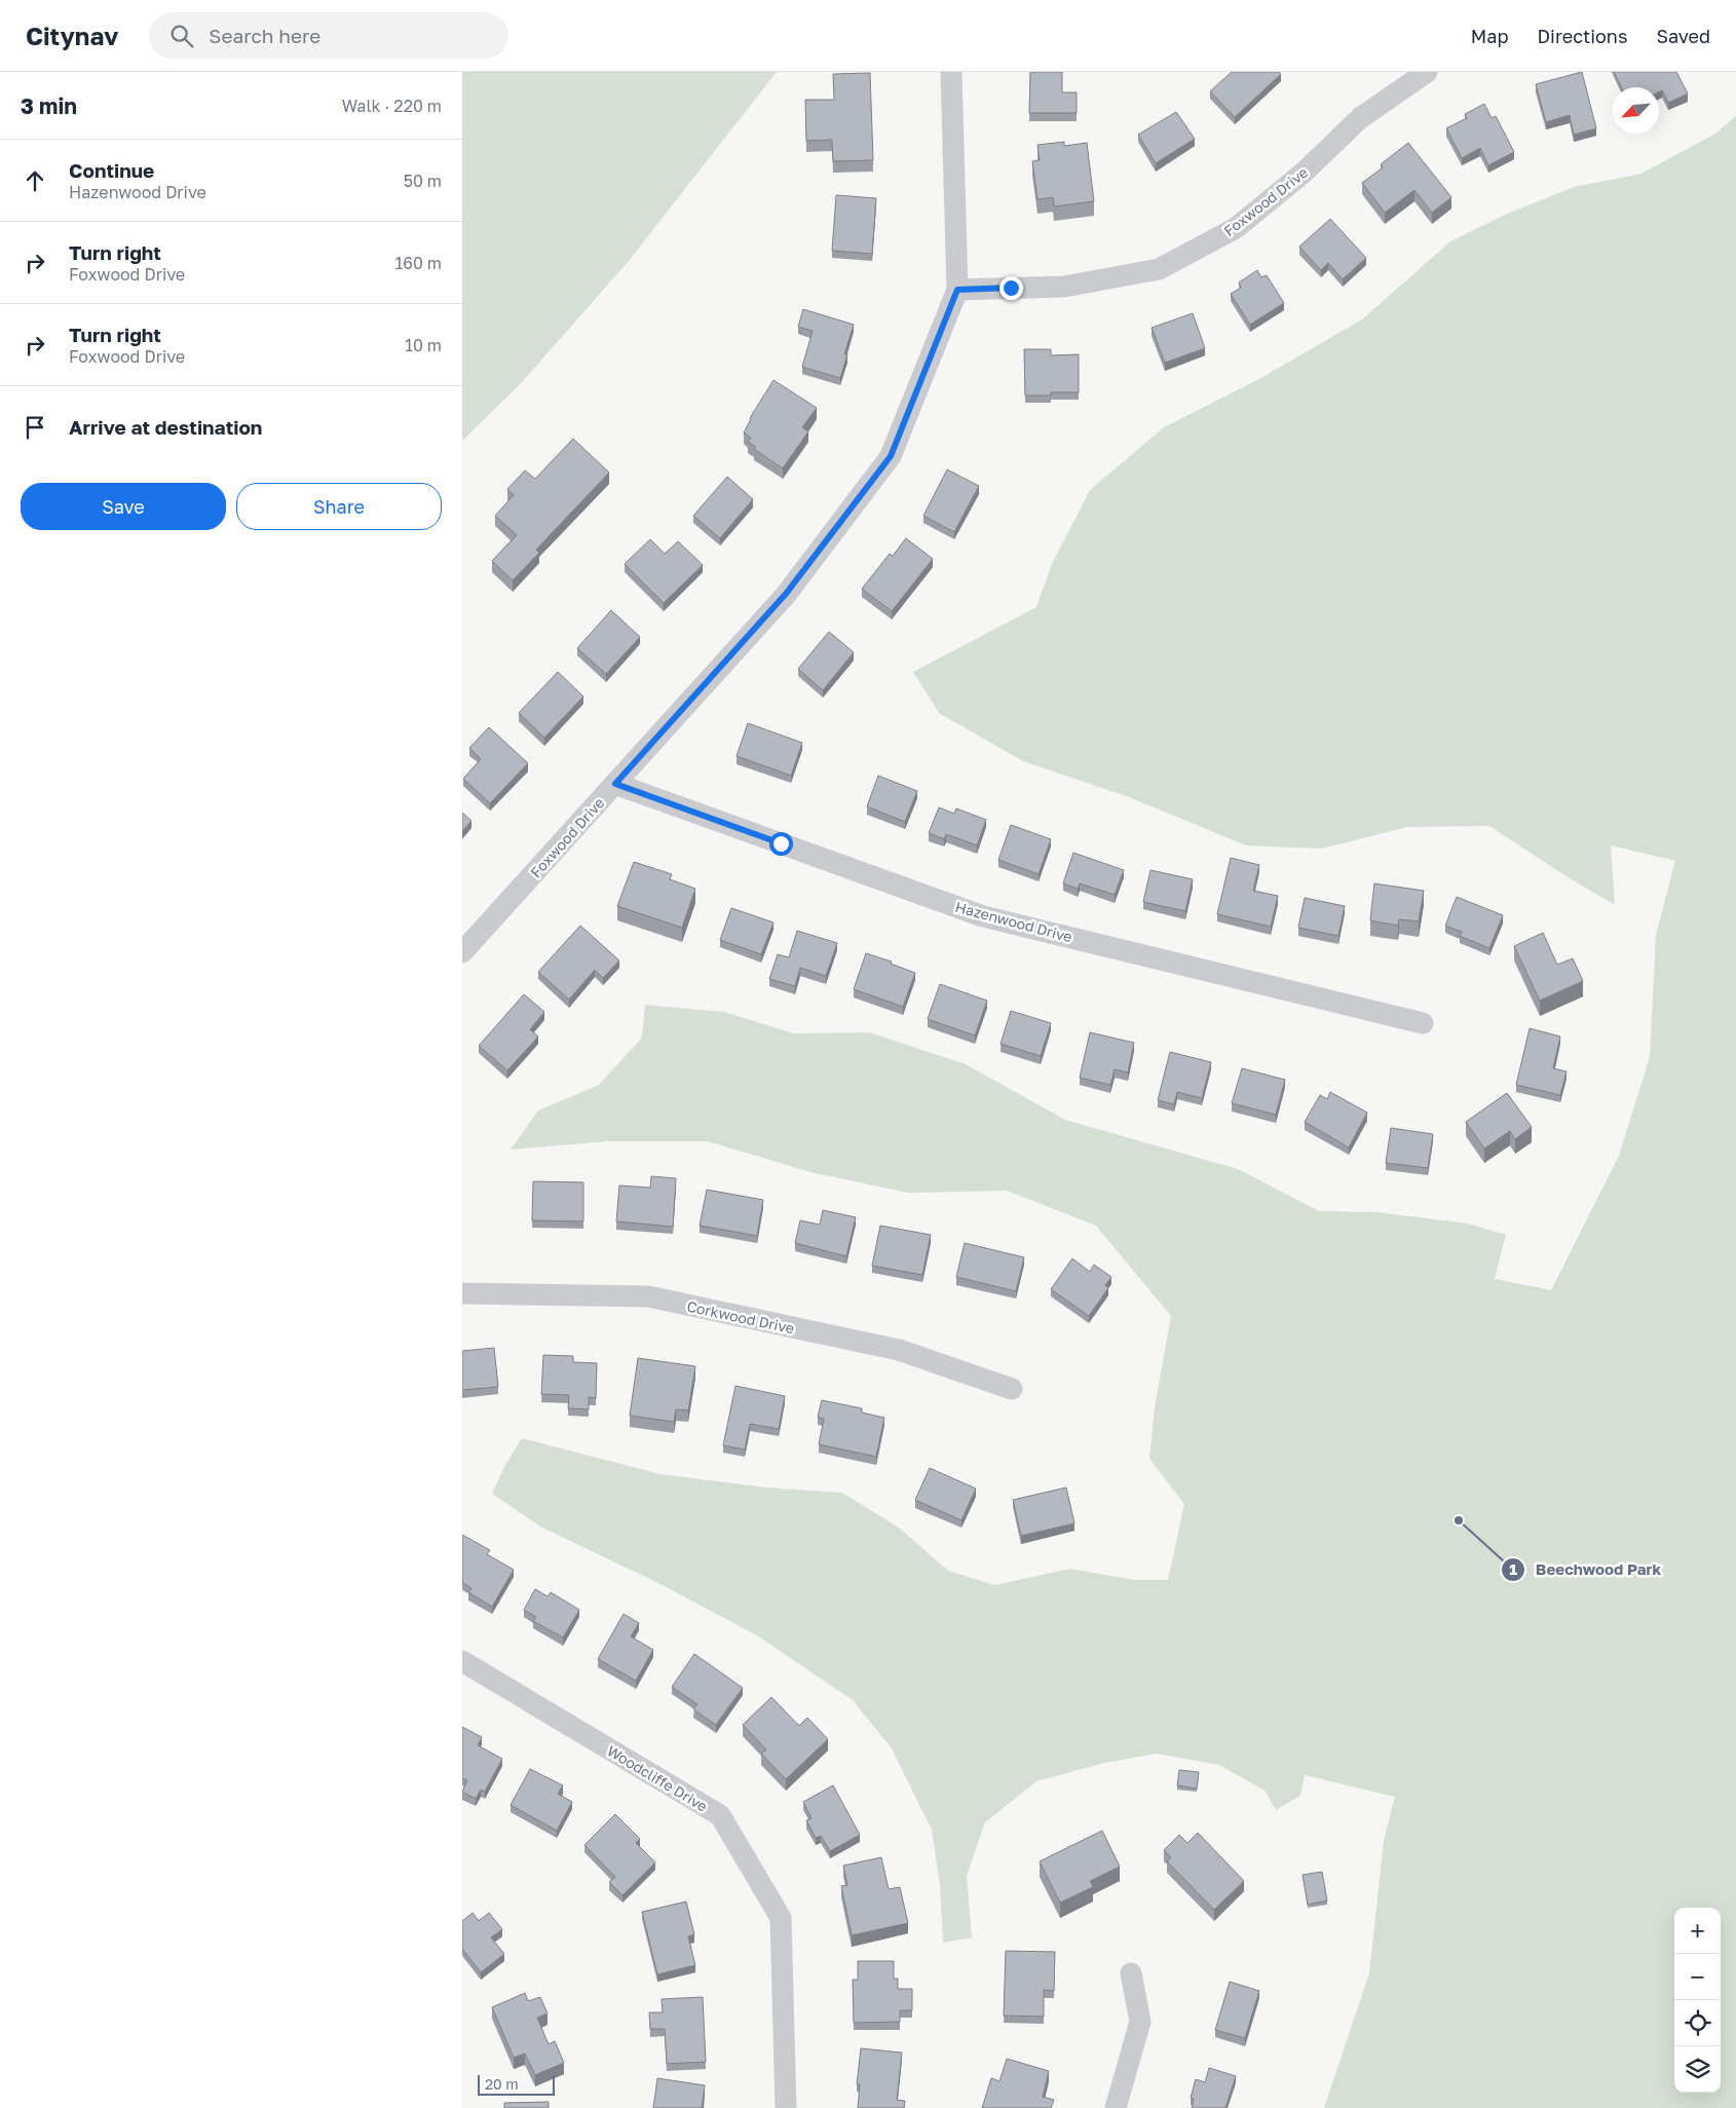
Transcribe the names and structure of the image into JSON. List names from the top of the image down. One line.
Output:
{"streets":{"street":["Foxwood Drive","Hazenwood Drive","Corkwood Drive","Woodcliffe Drive"]},"crossings":[["Foxwood Drive","Hazenwood Drive"]],"places":["Beechwood Park"],"scale_bar":"20 m","north":"bottom left","page":{"header":"Citynav","search":"Search here","nav":["Map","Directions","Saved"],"heading":["3 min","Walk · 220 m"],"list":[["Continue","Hazenwood Drive","50 m"],["Turn right","Foxwood Drive","160 m"],["Turn right","Foxwood Drive","10 m"],"Arrive at destination"],"buttons":["Save","Share"],"map_buttons":["+","−"],"scale":"20 m"}}
